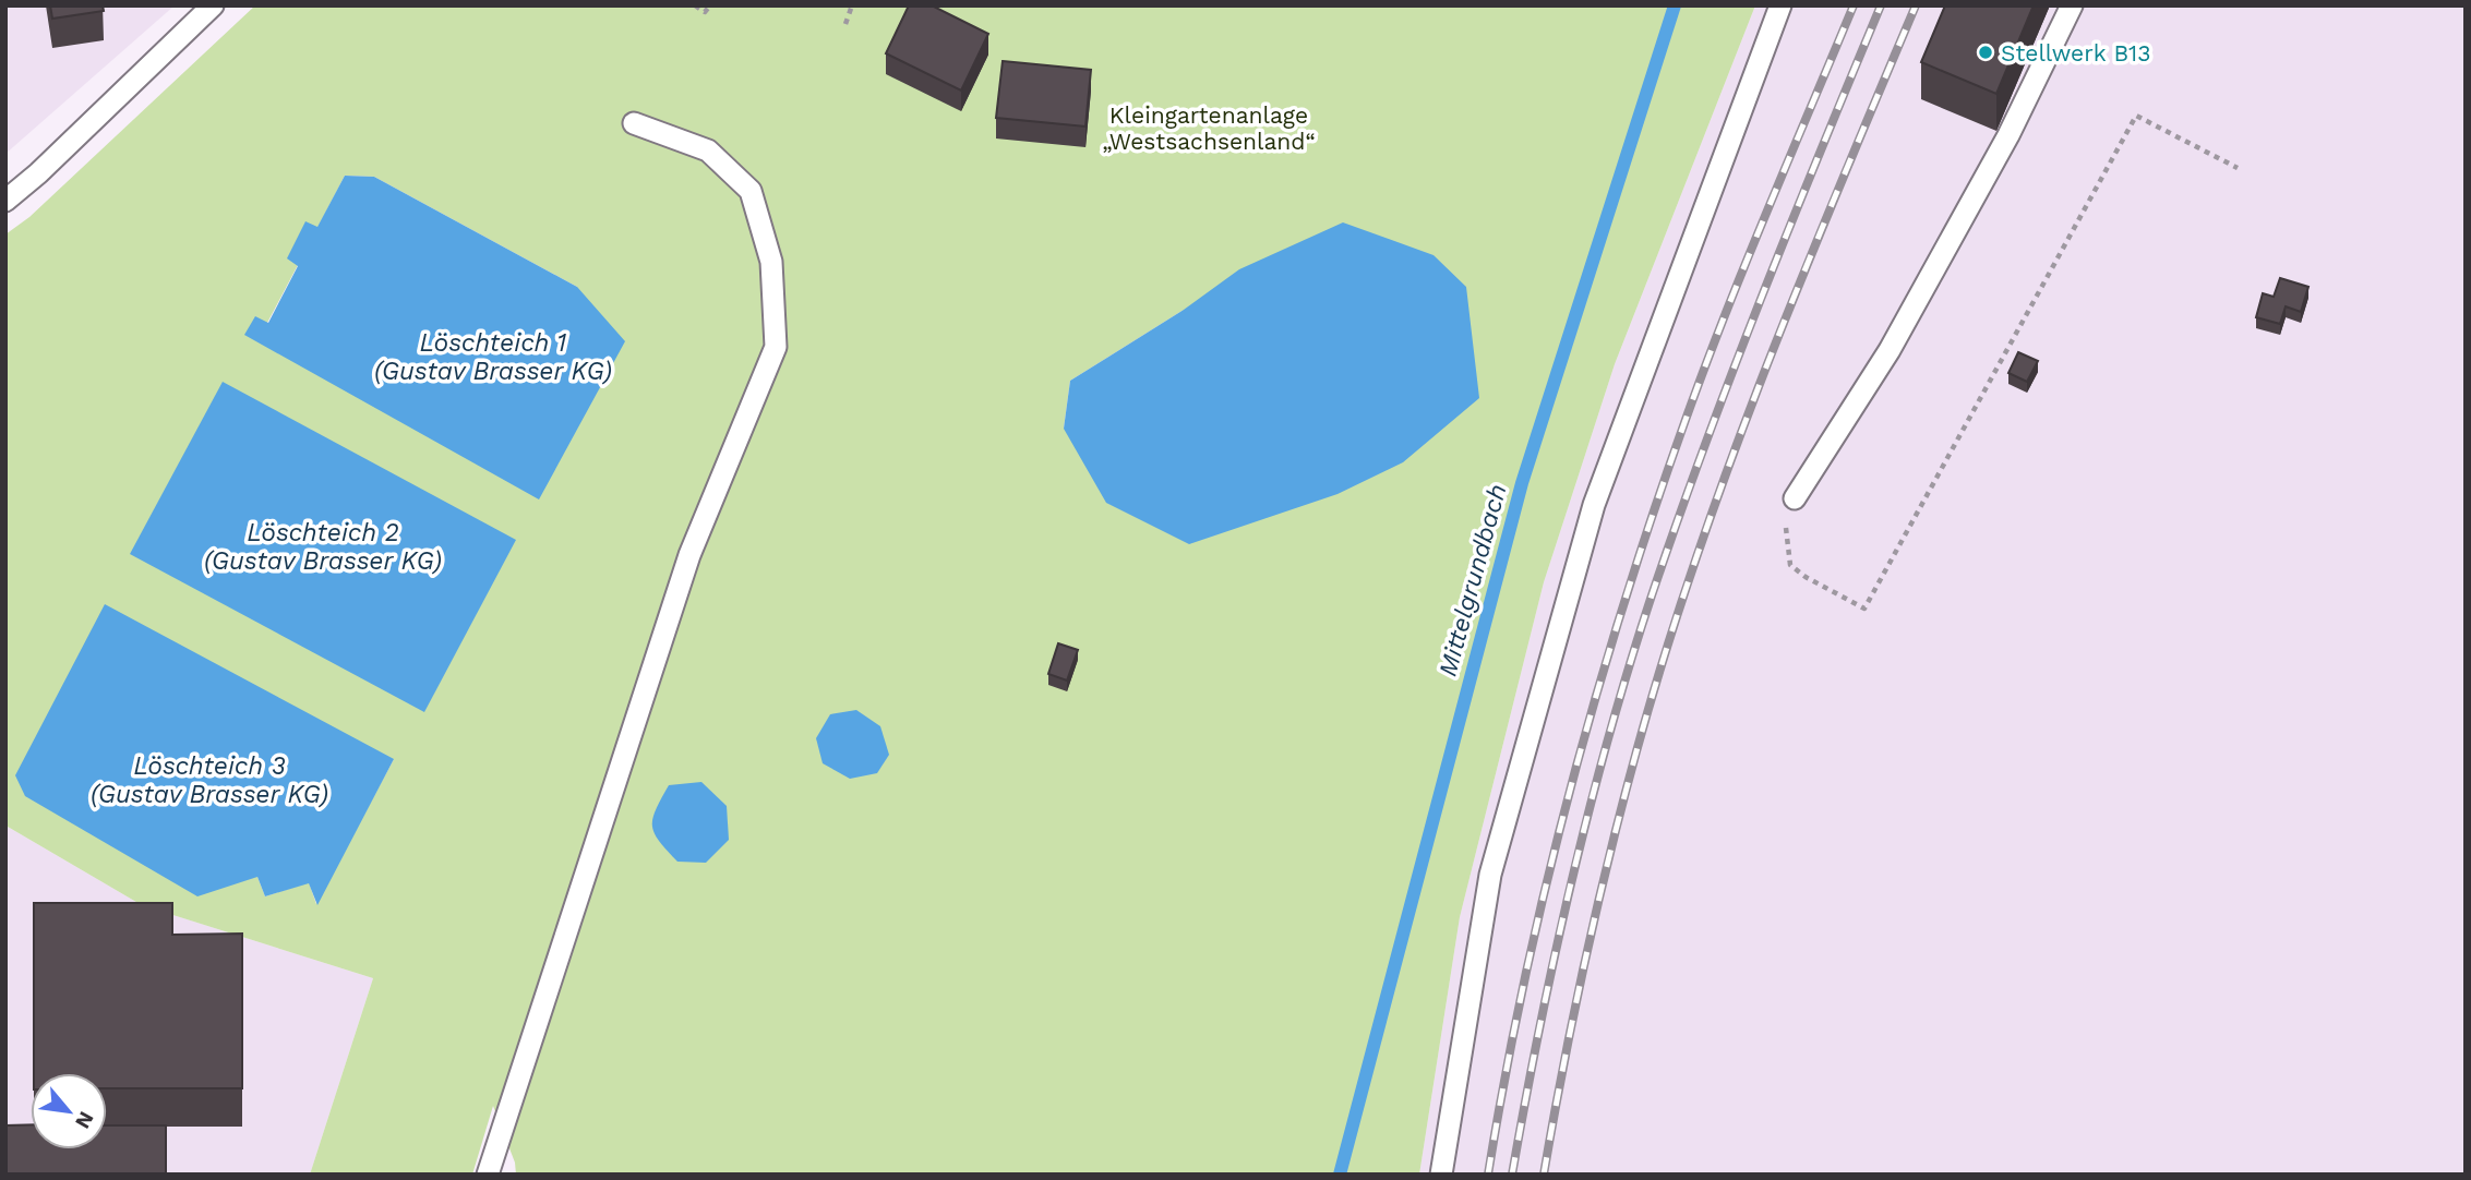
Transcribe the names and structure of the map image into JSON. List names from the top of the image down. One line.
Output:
{"water":["Löschteich 1 (Gustav Brasser KG)","Löschteich 2 (Gustav Brasser KG)","Mittelgrundbach","Löschteich 3 (Gustav Brasser KG)"],"parks":["Kleingartenanlage „Westsachsenland“"],"places":["Stellwerk B13"],"north":"bottom right"}
